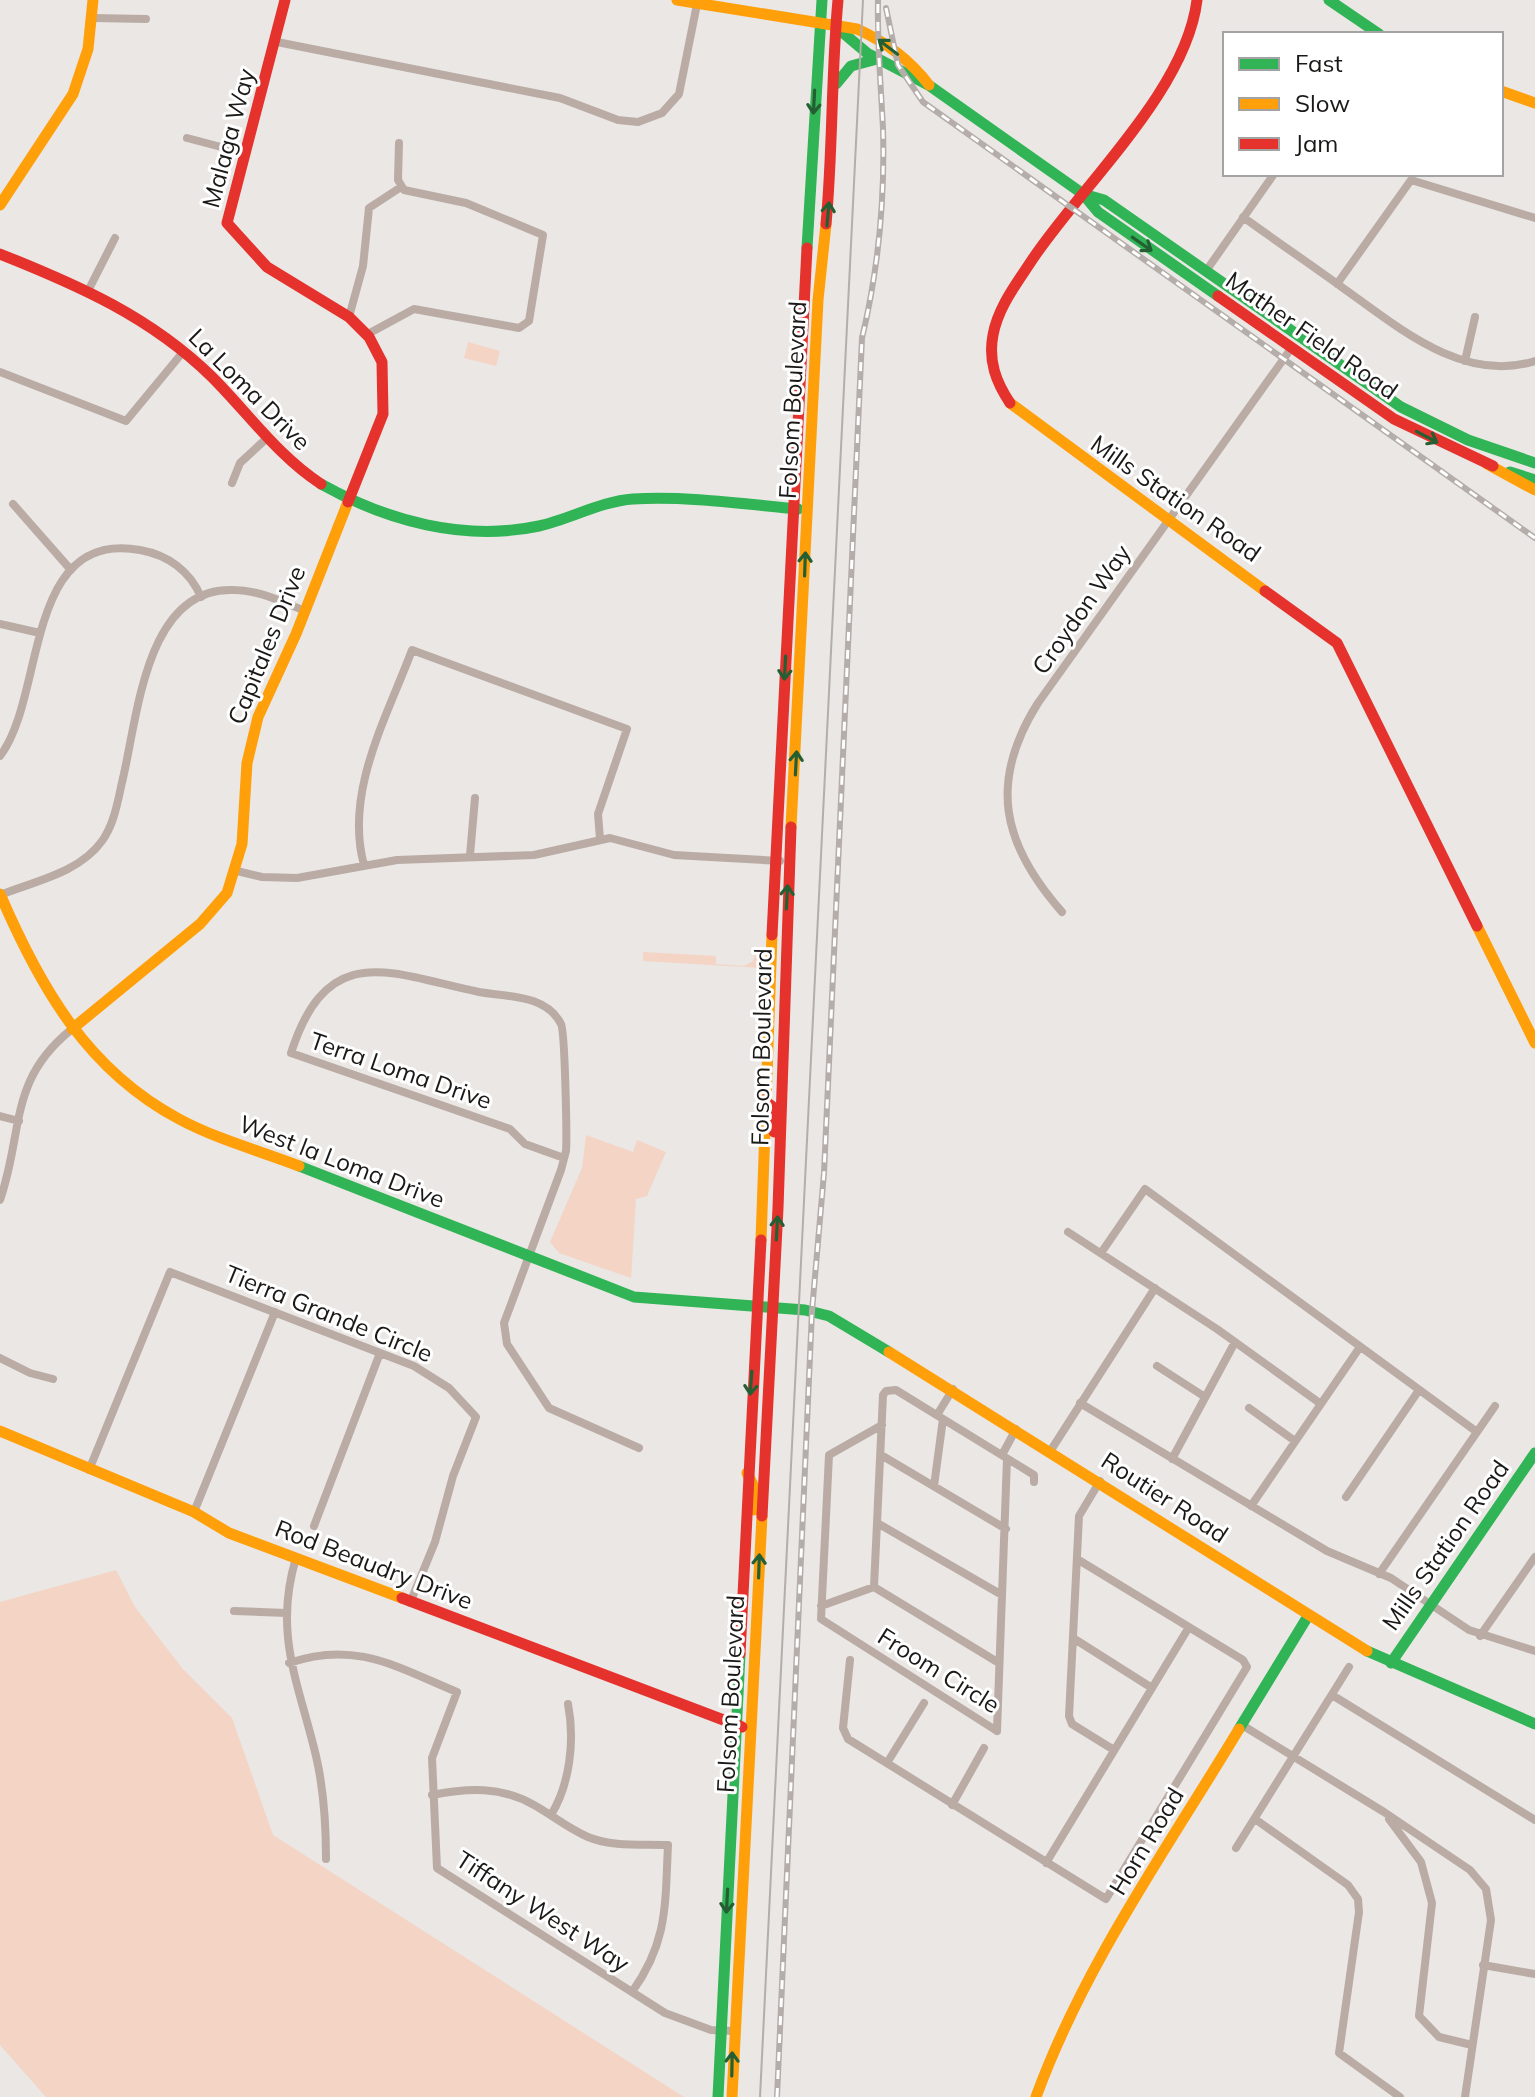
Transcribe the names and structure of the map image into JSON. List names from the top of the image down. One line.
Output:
{"streets":{"main road":["Malaga Way","Mather Field Road","La Loma Drive","Folsom Boulevard","Mills Station Road","Capitales Drive","West la Loma Drive","Routier Road","Rod Beaudry Drive","Horn Road"],"street":["Croydon Way","Terra Loma Drive","Tierra Grande Circle","Froom Circle","Tiffany West Way"]},"crossings":[["Malaga Way","La Loma Drive"],["Malaga Way","Capitales Drive"],["Mather Field Road","Folsom Boulevard"],["Mather Field Road","Mills Station Road"],["Mather Field Road","Croydon Way"],["La Loma Drive","Folsom Boulevard"],["La Loma Drive","Capitales Drive"],["Folsom Boulevard","West la Loma Drive"],["Folsom Boulevard","Routier Road"],["Folsom Boulevard","Rod Beaudry Drive"],["Folsom Boulevard","Tiffany West Way"],["Mills Station Road","Croydon Way"],["Mills Station Road","Routier Road"],["Capitales Drive","West la Loma Drive"],["Terra Loma Drive","West la Loma Drive"],["West la Loma Drive","Routier Road"],["Tierra Grande Circle","Rod Beaudry Drive"],["Routier Road","Horn Road"]],"legend":["Fast","Slow","Jam"]}
